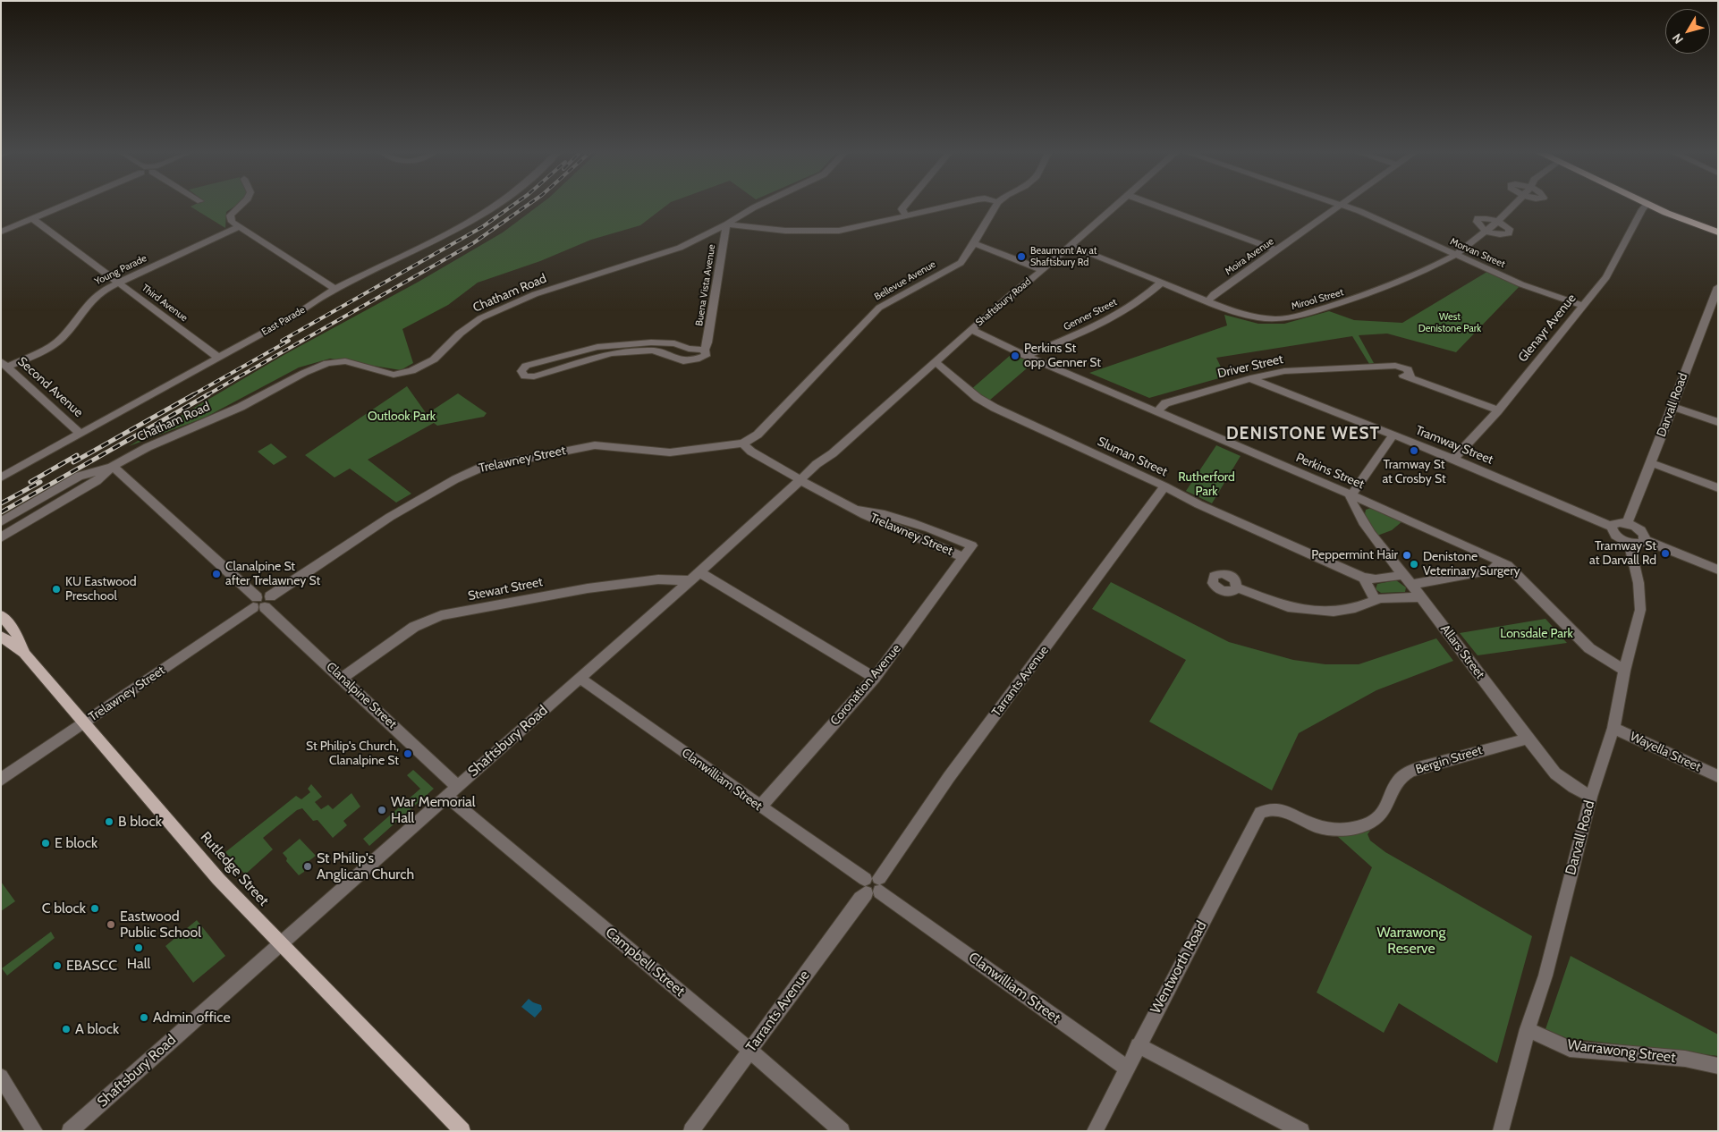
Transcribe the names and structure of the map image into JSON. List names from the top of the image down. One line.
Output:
{"streets":{"main road":["Rutledge Street"],"street":["Morvan Street","Moira Avenue","Young Parade","Bellevue Avenue","Buena Vista Avenue","Chatham Road","Mirool Street","Shaftsbury Road","Third Avenue","Genner Street","East Parade","Glenayr Avenue","Driver Street","Second Avenue","Darvall Road","Tramway Street","Sluman Street","Trelawney Street","Perkins Street","Stewart Street","Allars Street","Tarrants Avenue","Coronation Avenue","Clanalpine Street","Wayella Street","Bergin Street","Clanwilliam Street","Campbell Street","Wentworth Road","Warrawong Street"]},"crossings":[["Morvan Street","Mirool Street"],["Morvan Street","Glenayr Avenue"],["Moira Avenue","Mirool Street"],["Young Parade","Third Avenue"],["Young Parade","Second Avenue"],["Bellevue Avenue","Trelawney Street"],["Buena Vista Avenue","Chatham Road"],["Chatham Road","Clanalpine Street"],["Mirool Street","Shaftsbury Road"],["Mirool Street","Genner Street"],["Shaftsbury Road","Sluman Street"],["Shaftsbury Road","Trelawney Street"],["Shaftsbury Road","Perkins Street"],["Shaftsbury Road","Stewart Street"],["Shaftsbury Road","Clanalpine Street"],["Shaftsbury Road","Clanwilliam Street"],["Shaftsbury Road","Rutledge Street"],["Shaftsbury Road","Campbell Street"],["Third Avenue","East Parade"],["Genner Street","Perkins Street"],["East Parade","Second Avenue"],["Glenayr Avenue","Driver Street"],["Glenayr Avenue","Tramway Street"],["Driver Street","Tramway Street"],["Driver Street","Perkins Street"],["Darvall Road","Perkins Street"],["Darvall Road","Allars Street"],["Darvall Road","Wayella Street"],["Darvall Road","Warrawong Street"],["Sluman Street","Allars Street"],["Sluman Street","Tarrants Avenue"],["Trelawney Street","Coronation Avenue"],["Trelawney Street","Clanalpine Street"],["Trelawney Street","Rutledge Street"],["Perkins Street","Allars Street"],["Stewart Street","Coronation Avenue"],["Stewart Street","Clanalpine Street"],["Allars Street","Bergin Street"],["Tarrants Avenue","Clanwilliam Street"],["Tarrants Avenue","Campbell Street"],["Coronation Avenue","Clanwilliam Street"],["Bergin Street","Wentworth Road"],["Clanwilliam Street","Wentworth Road"]],"districts":["DENISTONE WEST"],"parks":["West Denistone Park","Outlook Park","Rutherford Park","Lonsdale Park","Warrawong Reserve"],"places":["Beaumont Av at Shaftsbury Rd","Perkins St opp Genner St","Tramway St at Crosby St","Tramway St at Darvall Rd","Peppermint Hair","Denistone Veterinary Surgery","Clanalpine St after Trelawney St","KU Eastwood Preschool","St Philip's Church, Clanalpine St","War Memorial Hall","B block","E block","St Philip's Anglican Church","C block","Eastwood Public School","Hall","EBASCC","Admin office","A block"],"north":"bottom left"}
